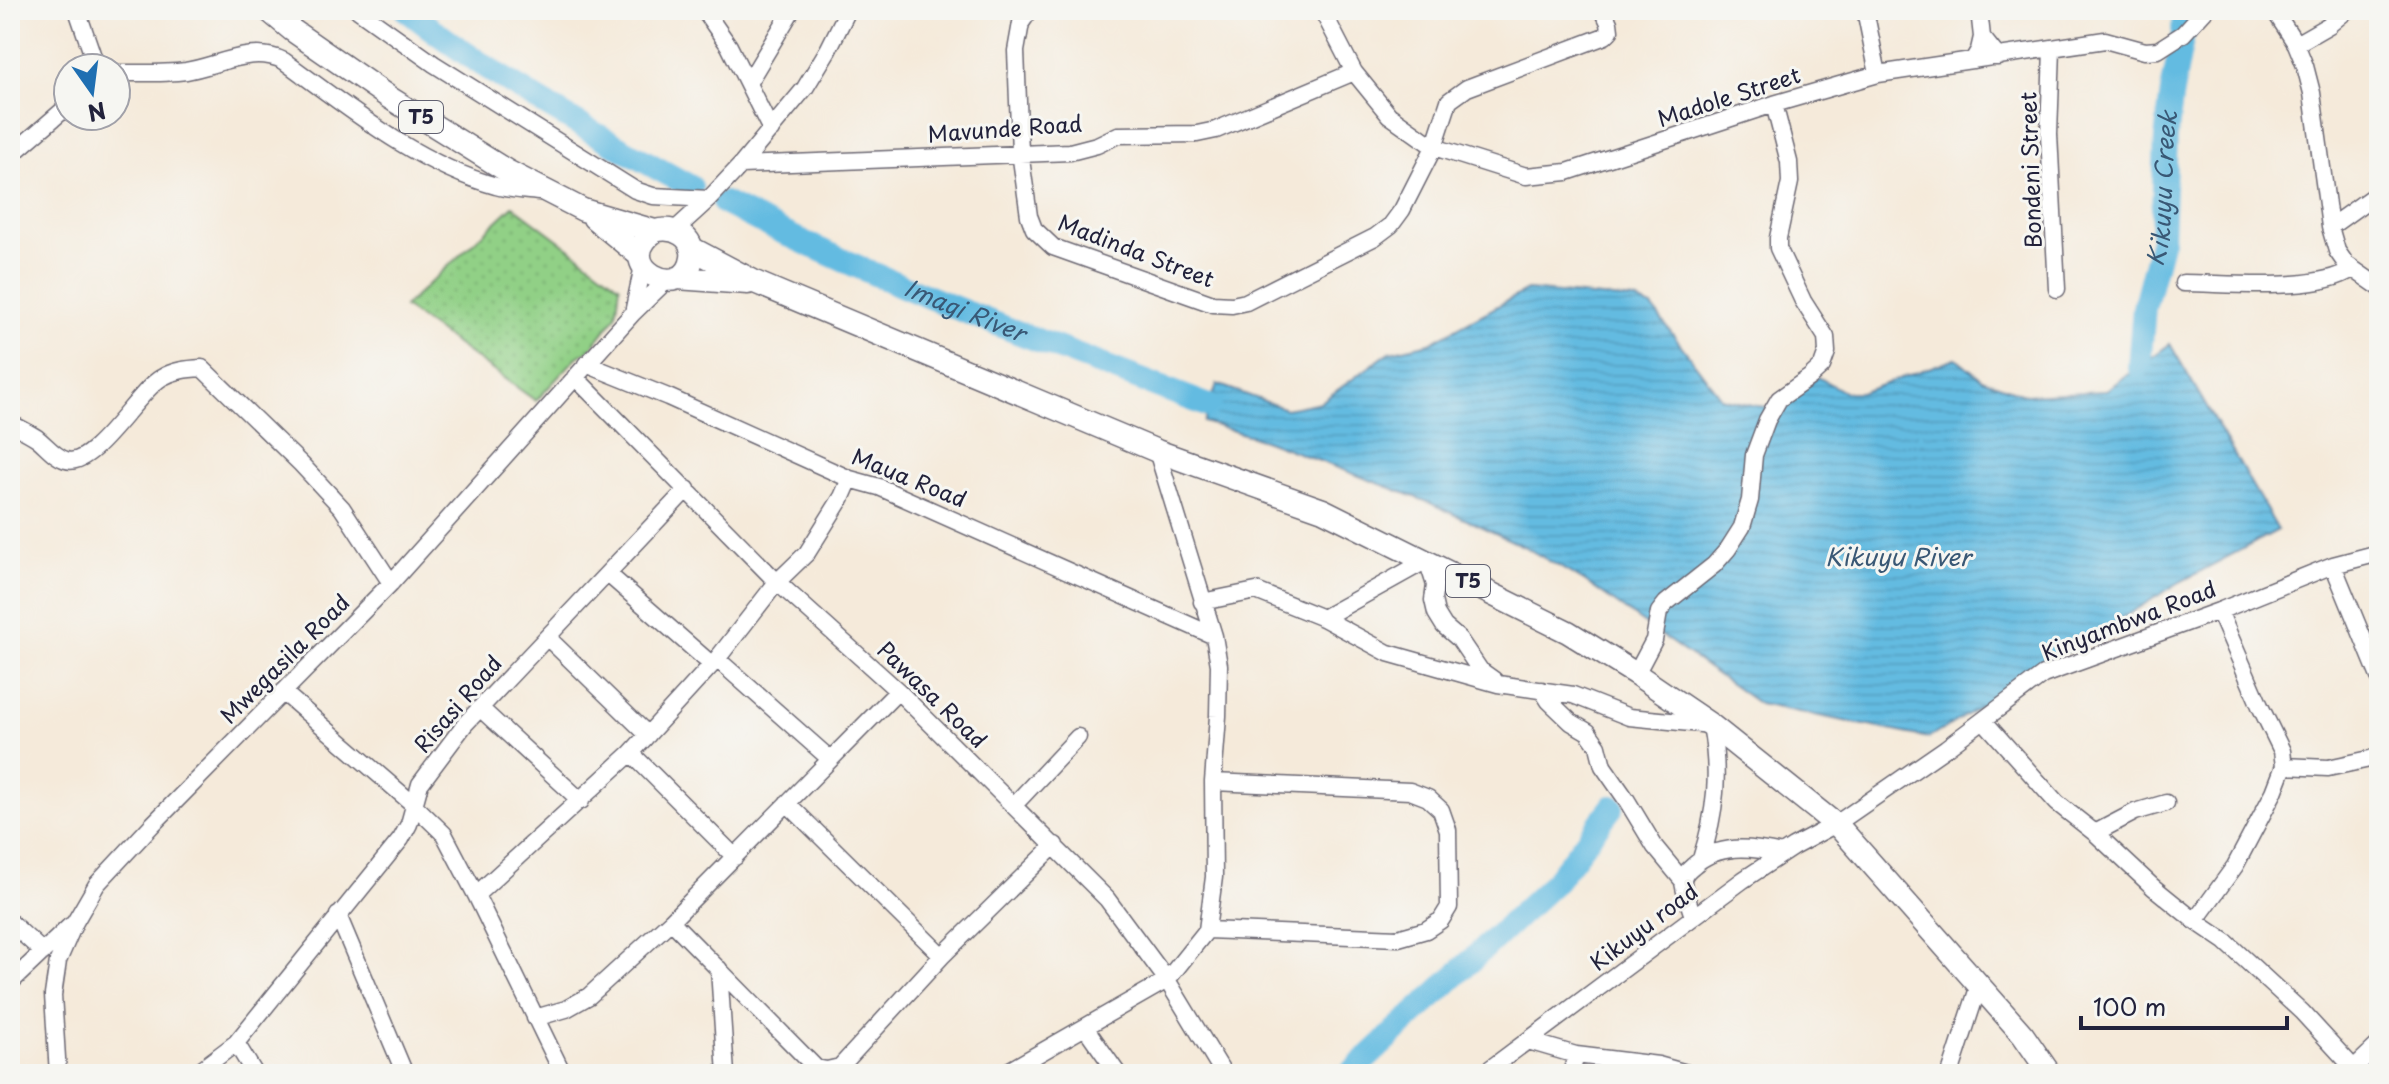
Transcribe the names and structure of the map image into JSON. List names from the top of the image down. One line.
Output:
{"streets":{"highway":["T5"],"street":["Madole Street","Mavunde Road","Bondeni Street","Madinda Street","Maua Road","Kinyambwa Road","Mwegasila Road","Pawasa Road","Risasi Road","Kikuyu road"]},"crossings":[["Madole Street","Mavunde Road"],["Madole Street","Bondeni Street"],["Madole Street","Madinda Street"],["T5","Kinyambwa Road"],["T5","Mwegasila Road"],["T5","Kikuyu road"],["Mavunde Road","Madinda Street"],["Maua Road","Mwegasila Road"],["Maua Road","Pawasa Road"],["Kinyambwa Road","Kikuyu road"],["Mwegasila Road","Pawasa Road"],["Pawasa Road","Risasi Road"]],"water":["Kikuyu Creek","Imagi River","Kikuyu River"],"scale_bar":"100 m","north":"bottom"}
